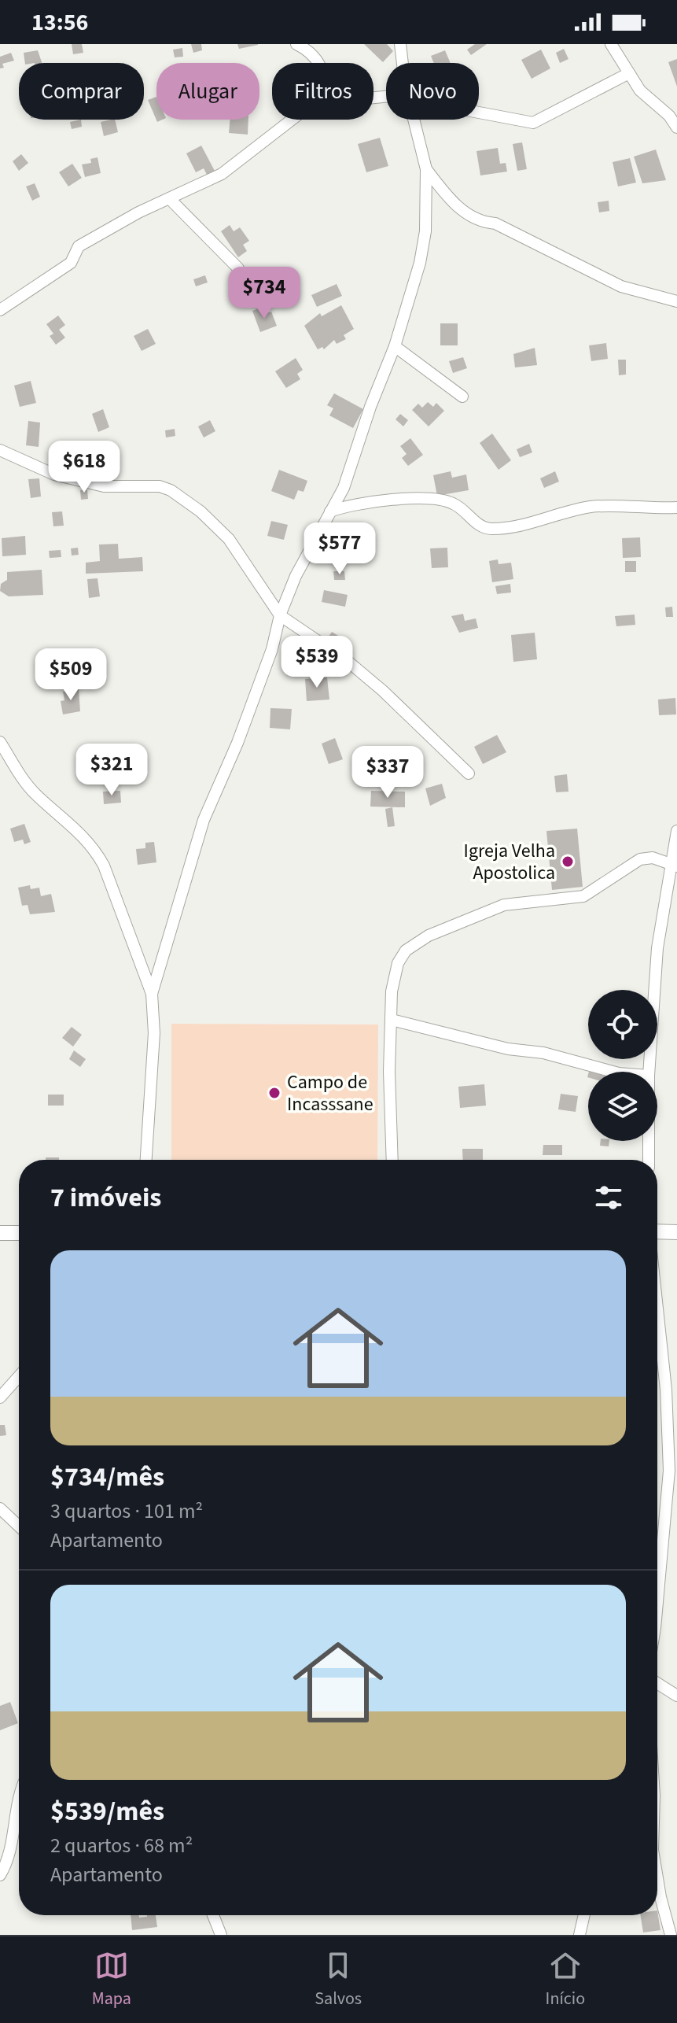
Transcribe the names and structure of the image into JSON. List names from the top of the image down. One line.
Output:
{"places":["Igreja Velha Apostolica","Campo de Incasssane"],"page":{"status":"13:56","chip":["Comprar","Alugar","Filtros","Novo"],"price":["$734","$618","$577","$539","$509","$321","$337"],"heading":"7 imóveis","list":[{"name":"$734/mês","note":"3 quartos · 101 m² · Apartamento"},{"name":"$539/mês","note":"2 quartos · 68 m² · Apartamento"}],"tabs":["Mapa","Salvos","Início"]}}
